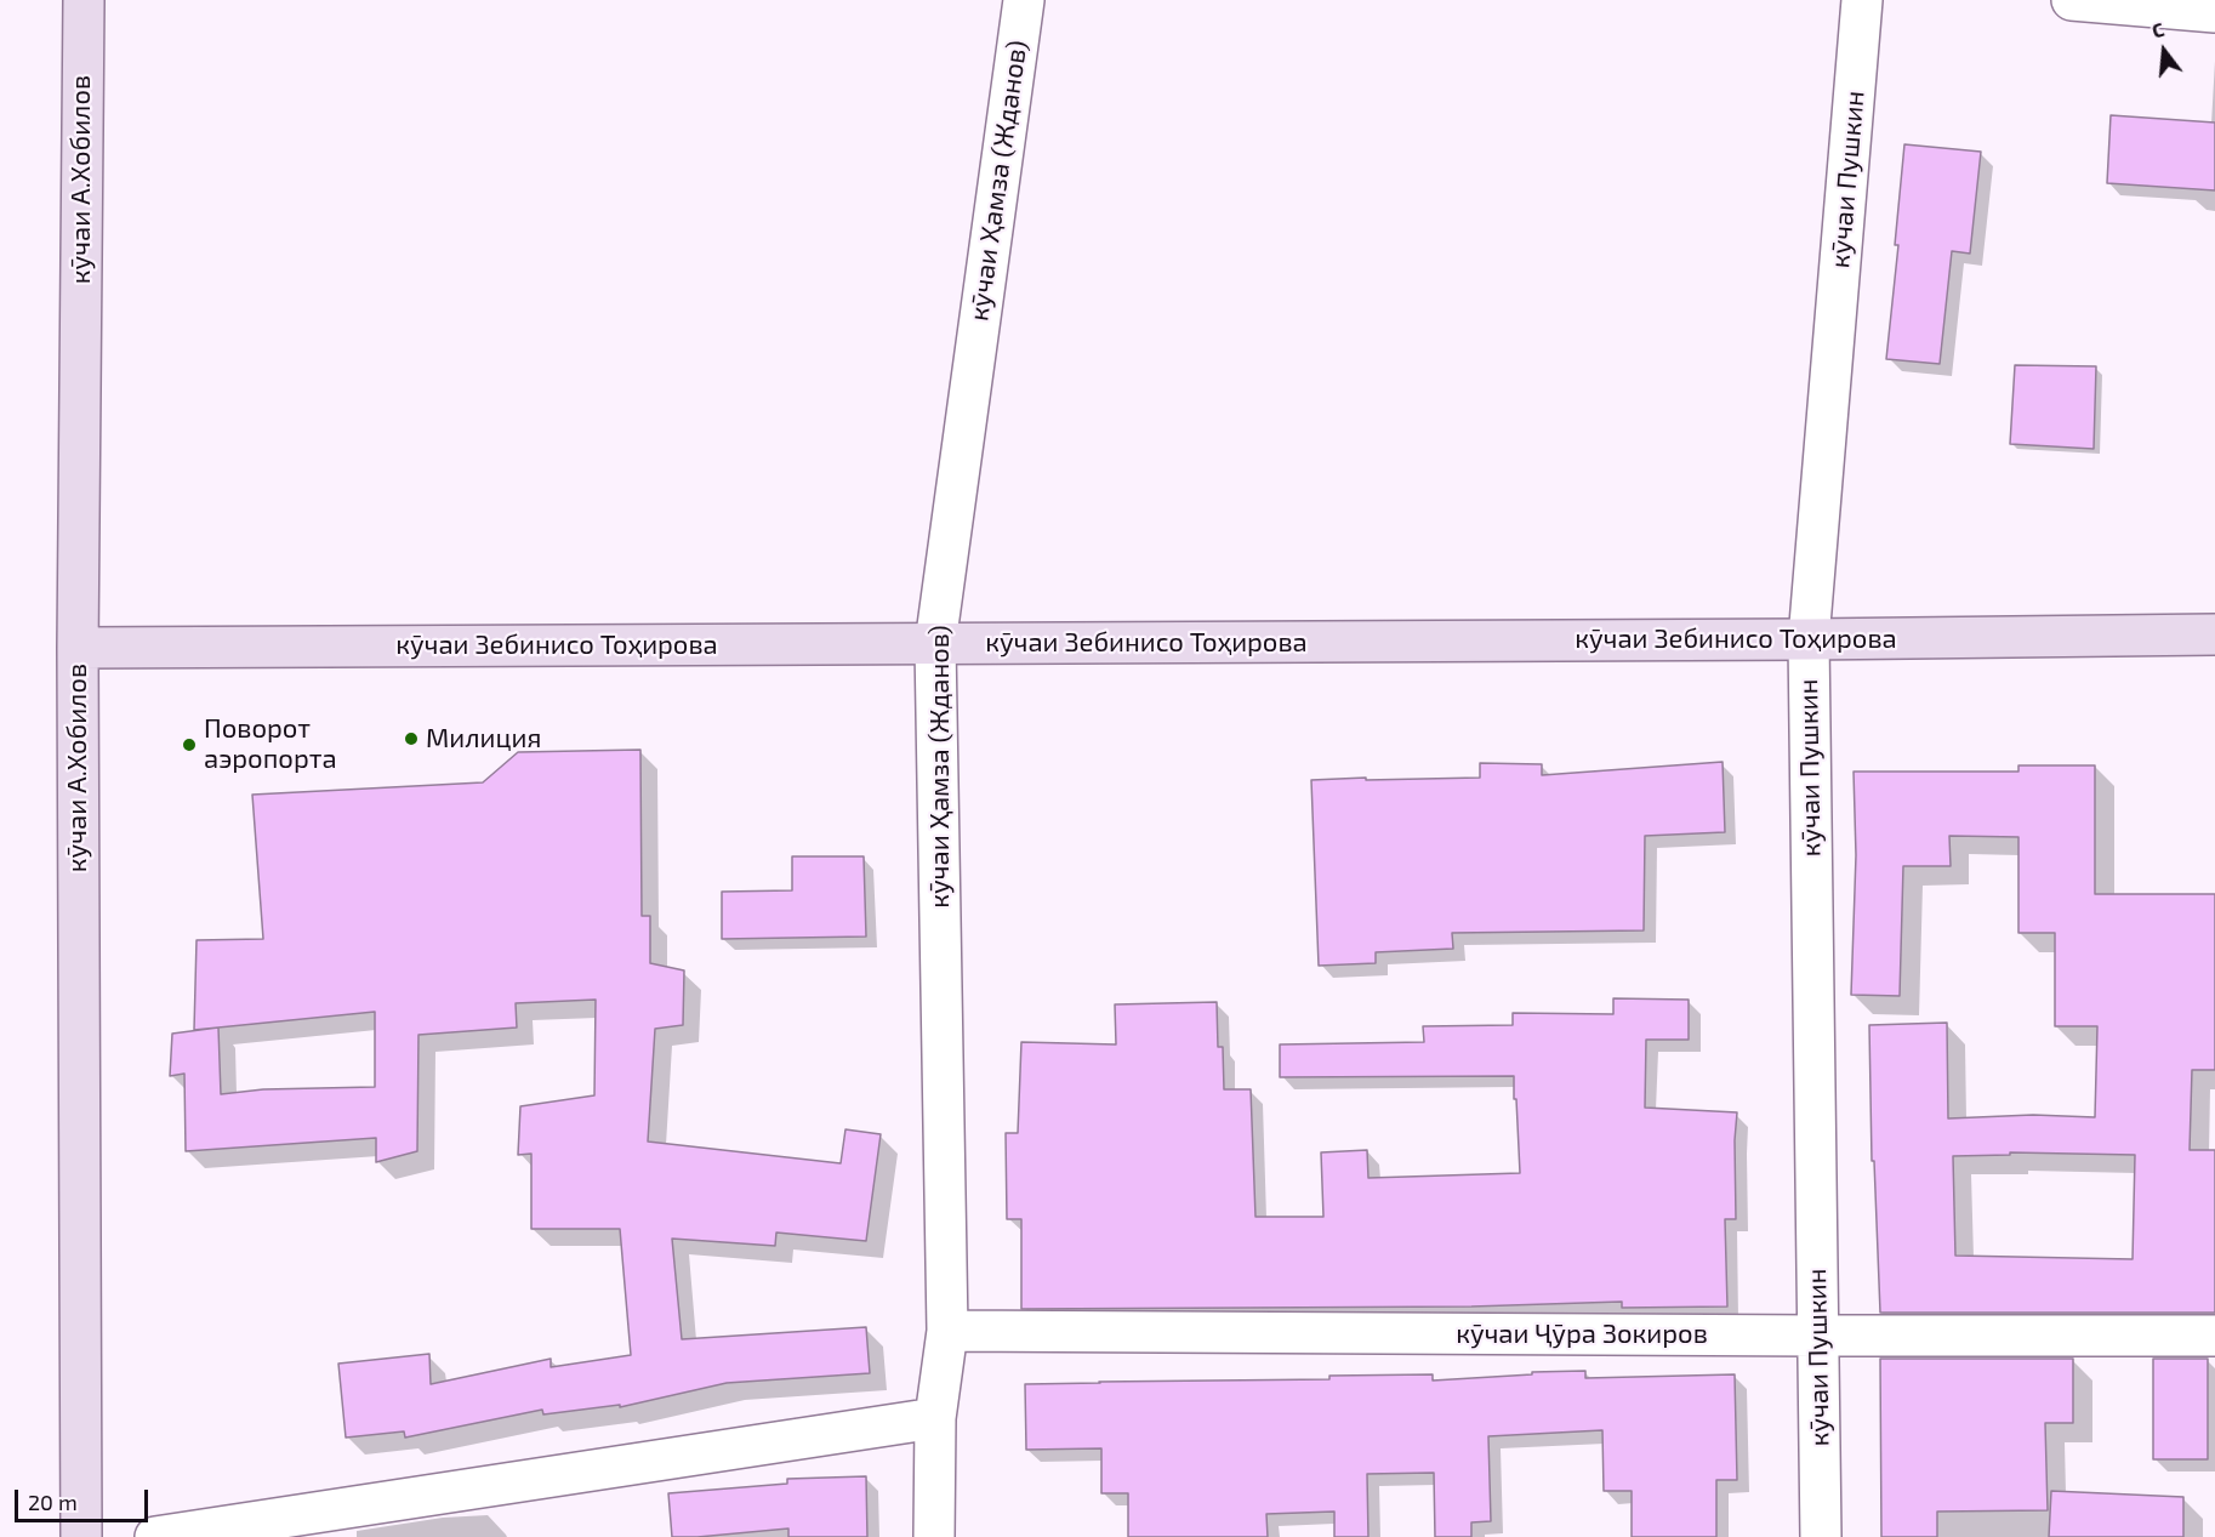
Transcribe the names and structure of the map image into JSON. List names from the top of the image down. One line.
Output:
{"streets":{"main road":["кӯчаи А.Хобилов","кӯчаи Зебинисо Тоҳирова"],"street":["кӯчаи Пушкин","кӯчаи Ҳамза (Жданов)","кӯчаи Ҷӯра Зокиров"]},"crossings":[["кӯчаи А.Хобилов","кӯчаи Зебинисо Тоҳирова"],["кӯчаи Пушкин","кӯчаи Зебинисо Тоҳирова"],["кӯчаи Пушкин","кӯчаи Ҷӯра Зокиров"],["кӯчаи Ҳамза (Жданов)","кӯчаи Зебинисо Тоҳирова"],["кӯчаи Ҳамза (Жданов)","кӯчаи Ҷӯра Зокиров"]],"places":["Милиция","Поворот аэропорта"],"scale_bar":"20 m","north":"top"}
